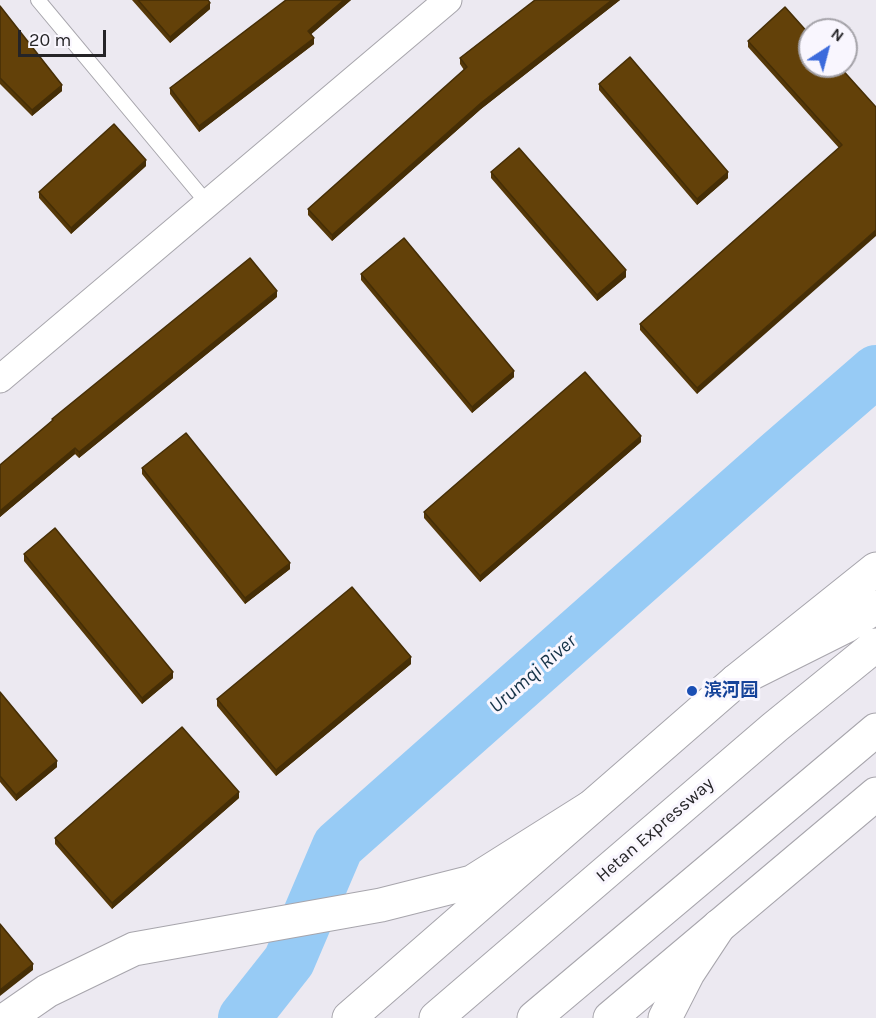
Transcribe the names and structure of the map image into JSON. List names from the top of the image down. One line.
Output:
{"streets":{"main road":["Hetan Expressway"]},"water":["Urumqi River"],"places":["滨河园"],"scale_bar":"20 m","north":"top right"}
